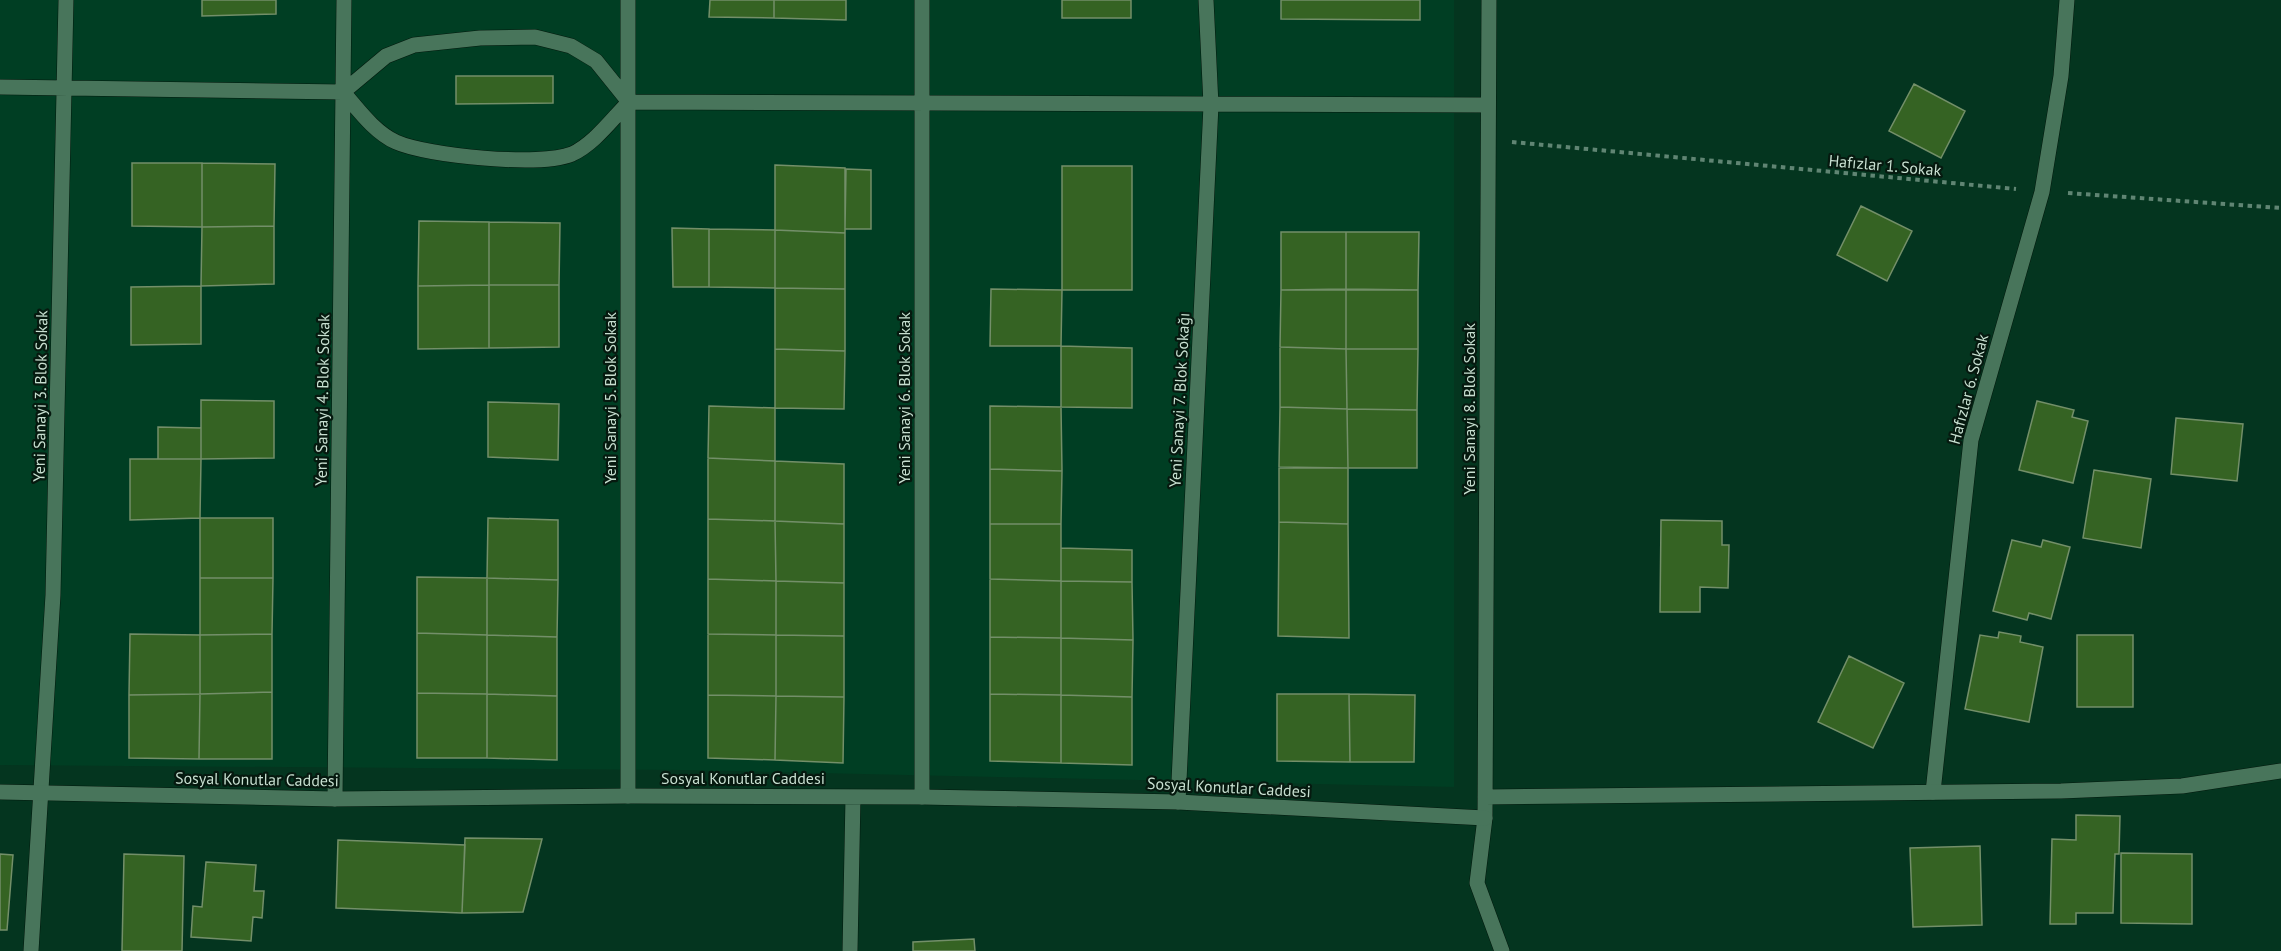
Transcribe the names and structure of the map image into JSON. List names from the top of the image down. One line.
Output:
{"streets":{"street":["Hafızlar 6. Sokak","Yeni Sanayi 3. Blok Sokak","Yeni Sanayi 5. Blok Sokak","Yeni Sanayi 6. Blok Sokak","Yeni Sanayi 4. Blok Sokak","Yeni Sanayi 7. Blok Sokağı","Yeni Sanayi 8. Blok Sokak","Sosyal Konutlar Caddesi"],"path":["Hafızlar 1. Sokak"]},"crossings":[["Hafızlar 1. Sokak","Hafızlar 6. Sokak"],["Hafızlar 1. Sokak","Yeni Sanayi 8. Blok Sokak"],["Yeni Sanayi 3. Blok Sokak","Sosyal Konutlar Caddesi"],["Yeni Sanayi 5. Blok Sokak","Sosyal Konutlar Caddesi"],["Yeni Sanayi 6. Blok Sokak","Sosyal Konutlar Caddesi"],["Yeni Sanayi 4. Blok Sokak","Sosyal Konutlar Caddesi"],["Yeni Sanayi 7. Blok Sokağı","Sosyal Konutlar Caddesi"],["Yeni Sanayi 8. Blok Sokak","Sosyal Konutlar Caddesi"]]}
